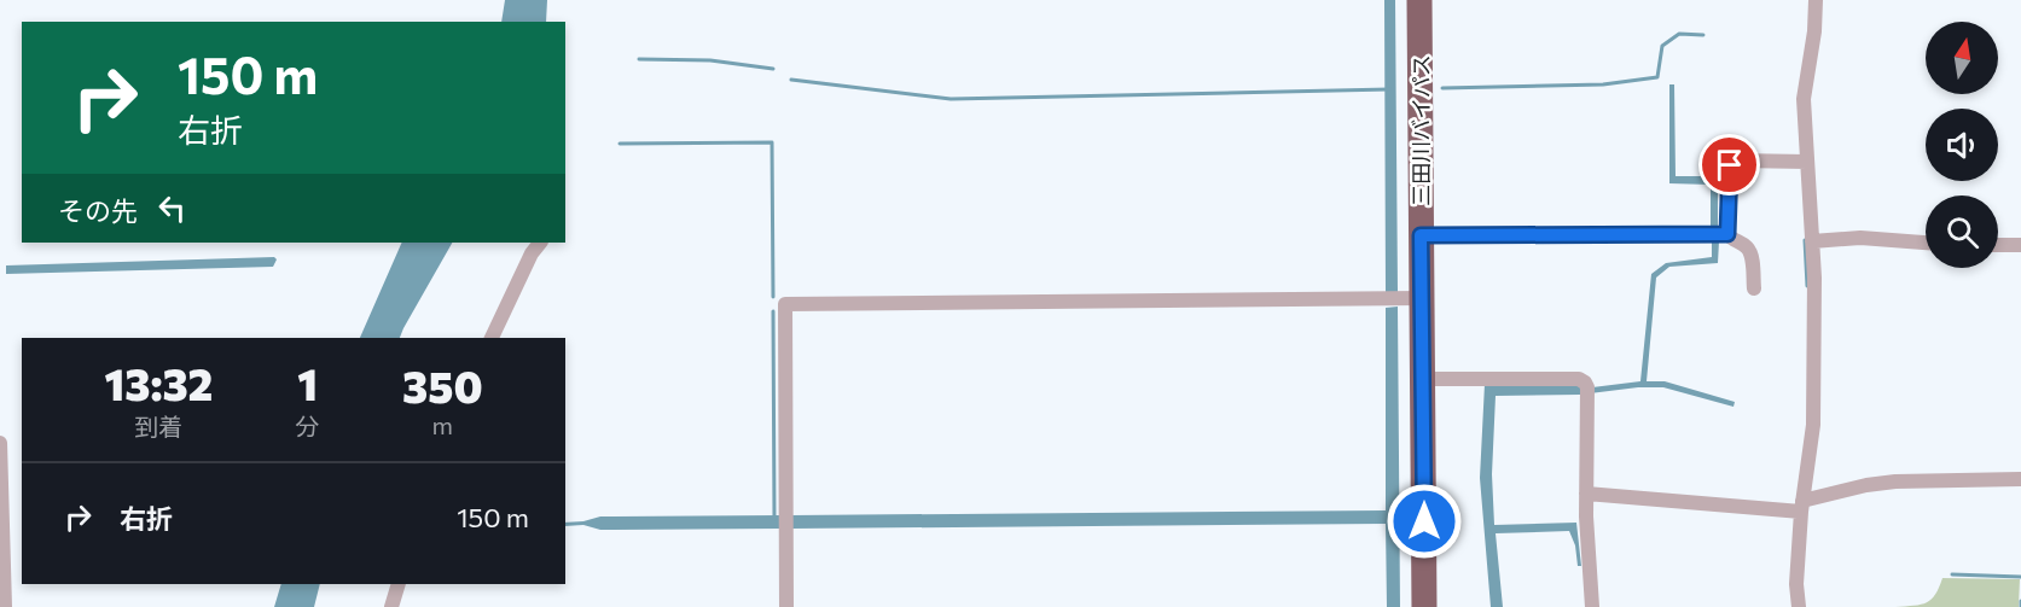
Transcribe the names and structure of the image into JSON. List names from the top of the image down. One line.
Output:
{"streets":{"highway":["三田川バイパス"]},"north":"top","page":{"turn":["150 m","右折"],"then":"その先","eta":["13:32","到着","1","分","350","m"],"list":[{"name":"右折","value":"150 m"}]}}
